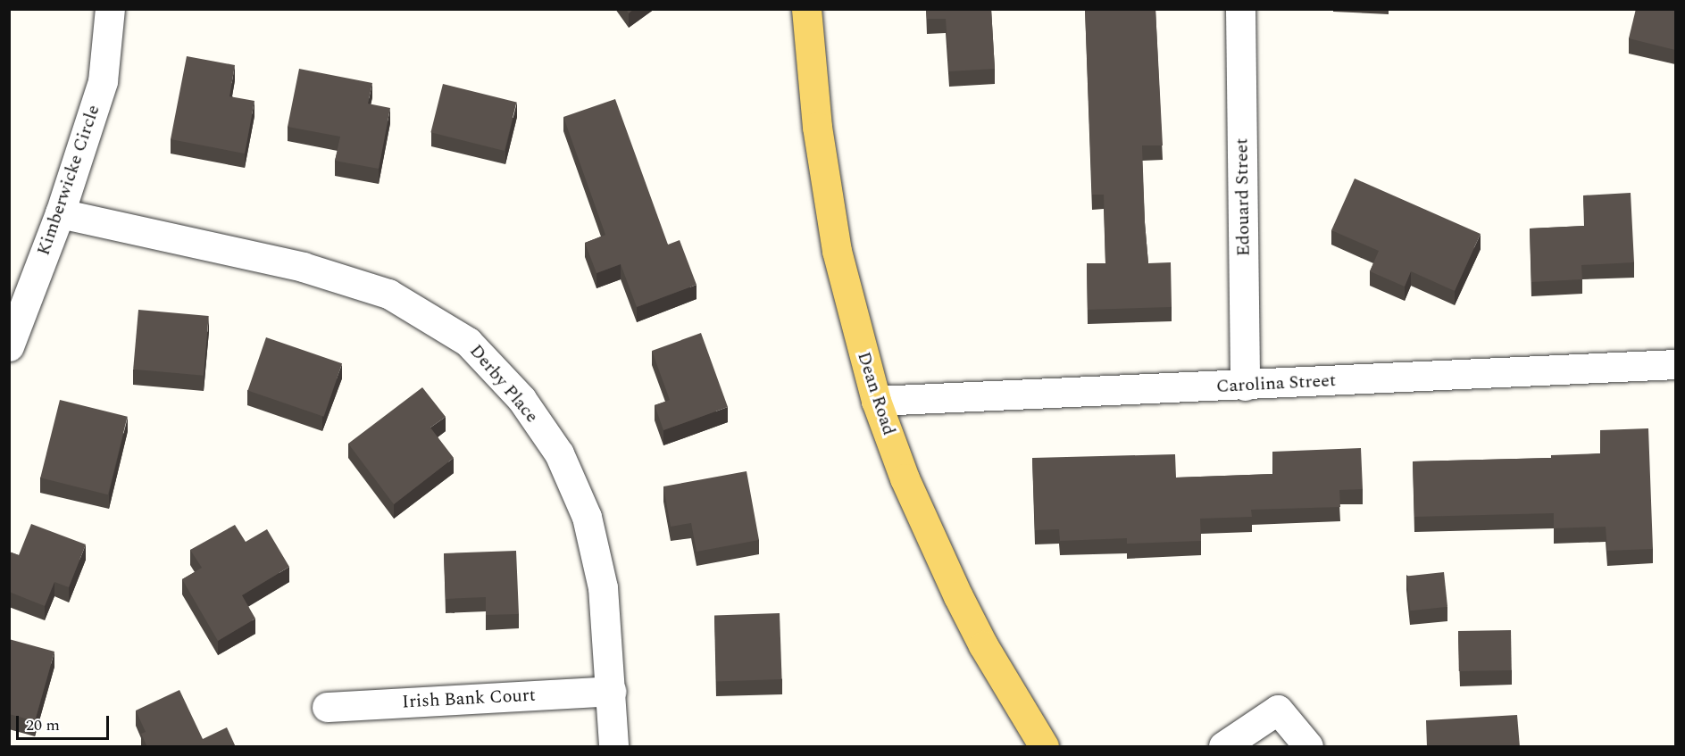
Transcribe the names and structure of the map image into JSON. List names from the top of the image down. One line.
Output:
{"streets":{"main road":["Dean Road"],"street":["Kimberwicke Circle","Edouard Street","Derby Place","Carolina Street","Irish Bank Court"]},"crossings":[["Kimberwicke Circle","Derby Place"],["Edouard Street","Carolina Street"],["Derby Place","Irish Bank Court"],["Carolina Street","Dean Road"]],"scale_bar":"20 m"}
